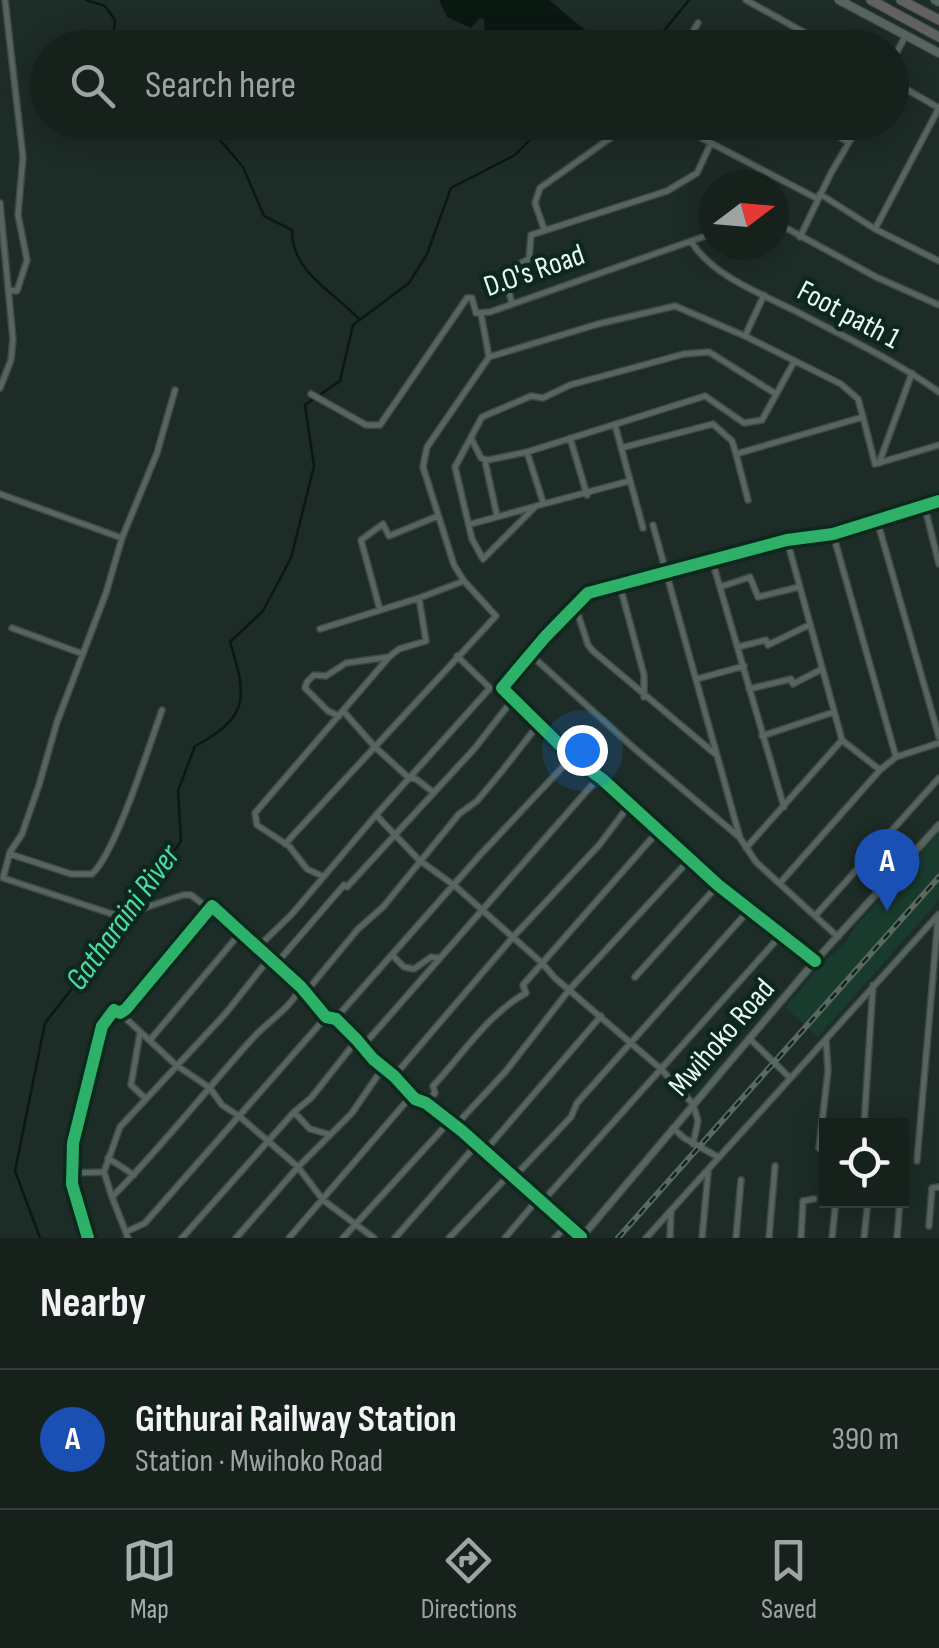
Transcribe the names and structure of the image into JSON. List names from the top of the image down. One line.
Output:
{"streets":{"street":["D.O's Road","Foot path 1","Mwihoko Road"]},"crossings":[["D.O's Road","Foot path 1"]],"water":["Gatharaini River"],"north":"right","page":{"search":"Search here","pins":"A","heading":"Nearby","list":[{"mark":"A","name":"Githurai Railway Station","note":"Station · Mwihoko Road","value":"390 m"}],"nav":["Map","Directions","Saved"]}}
